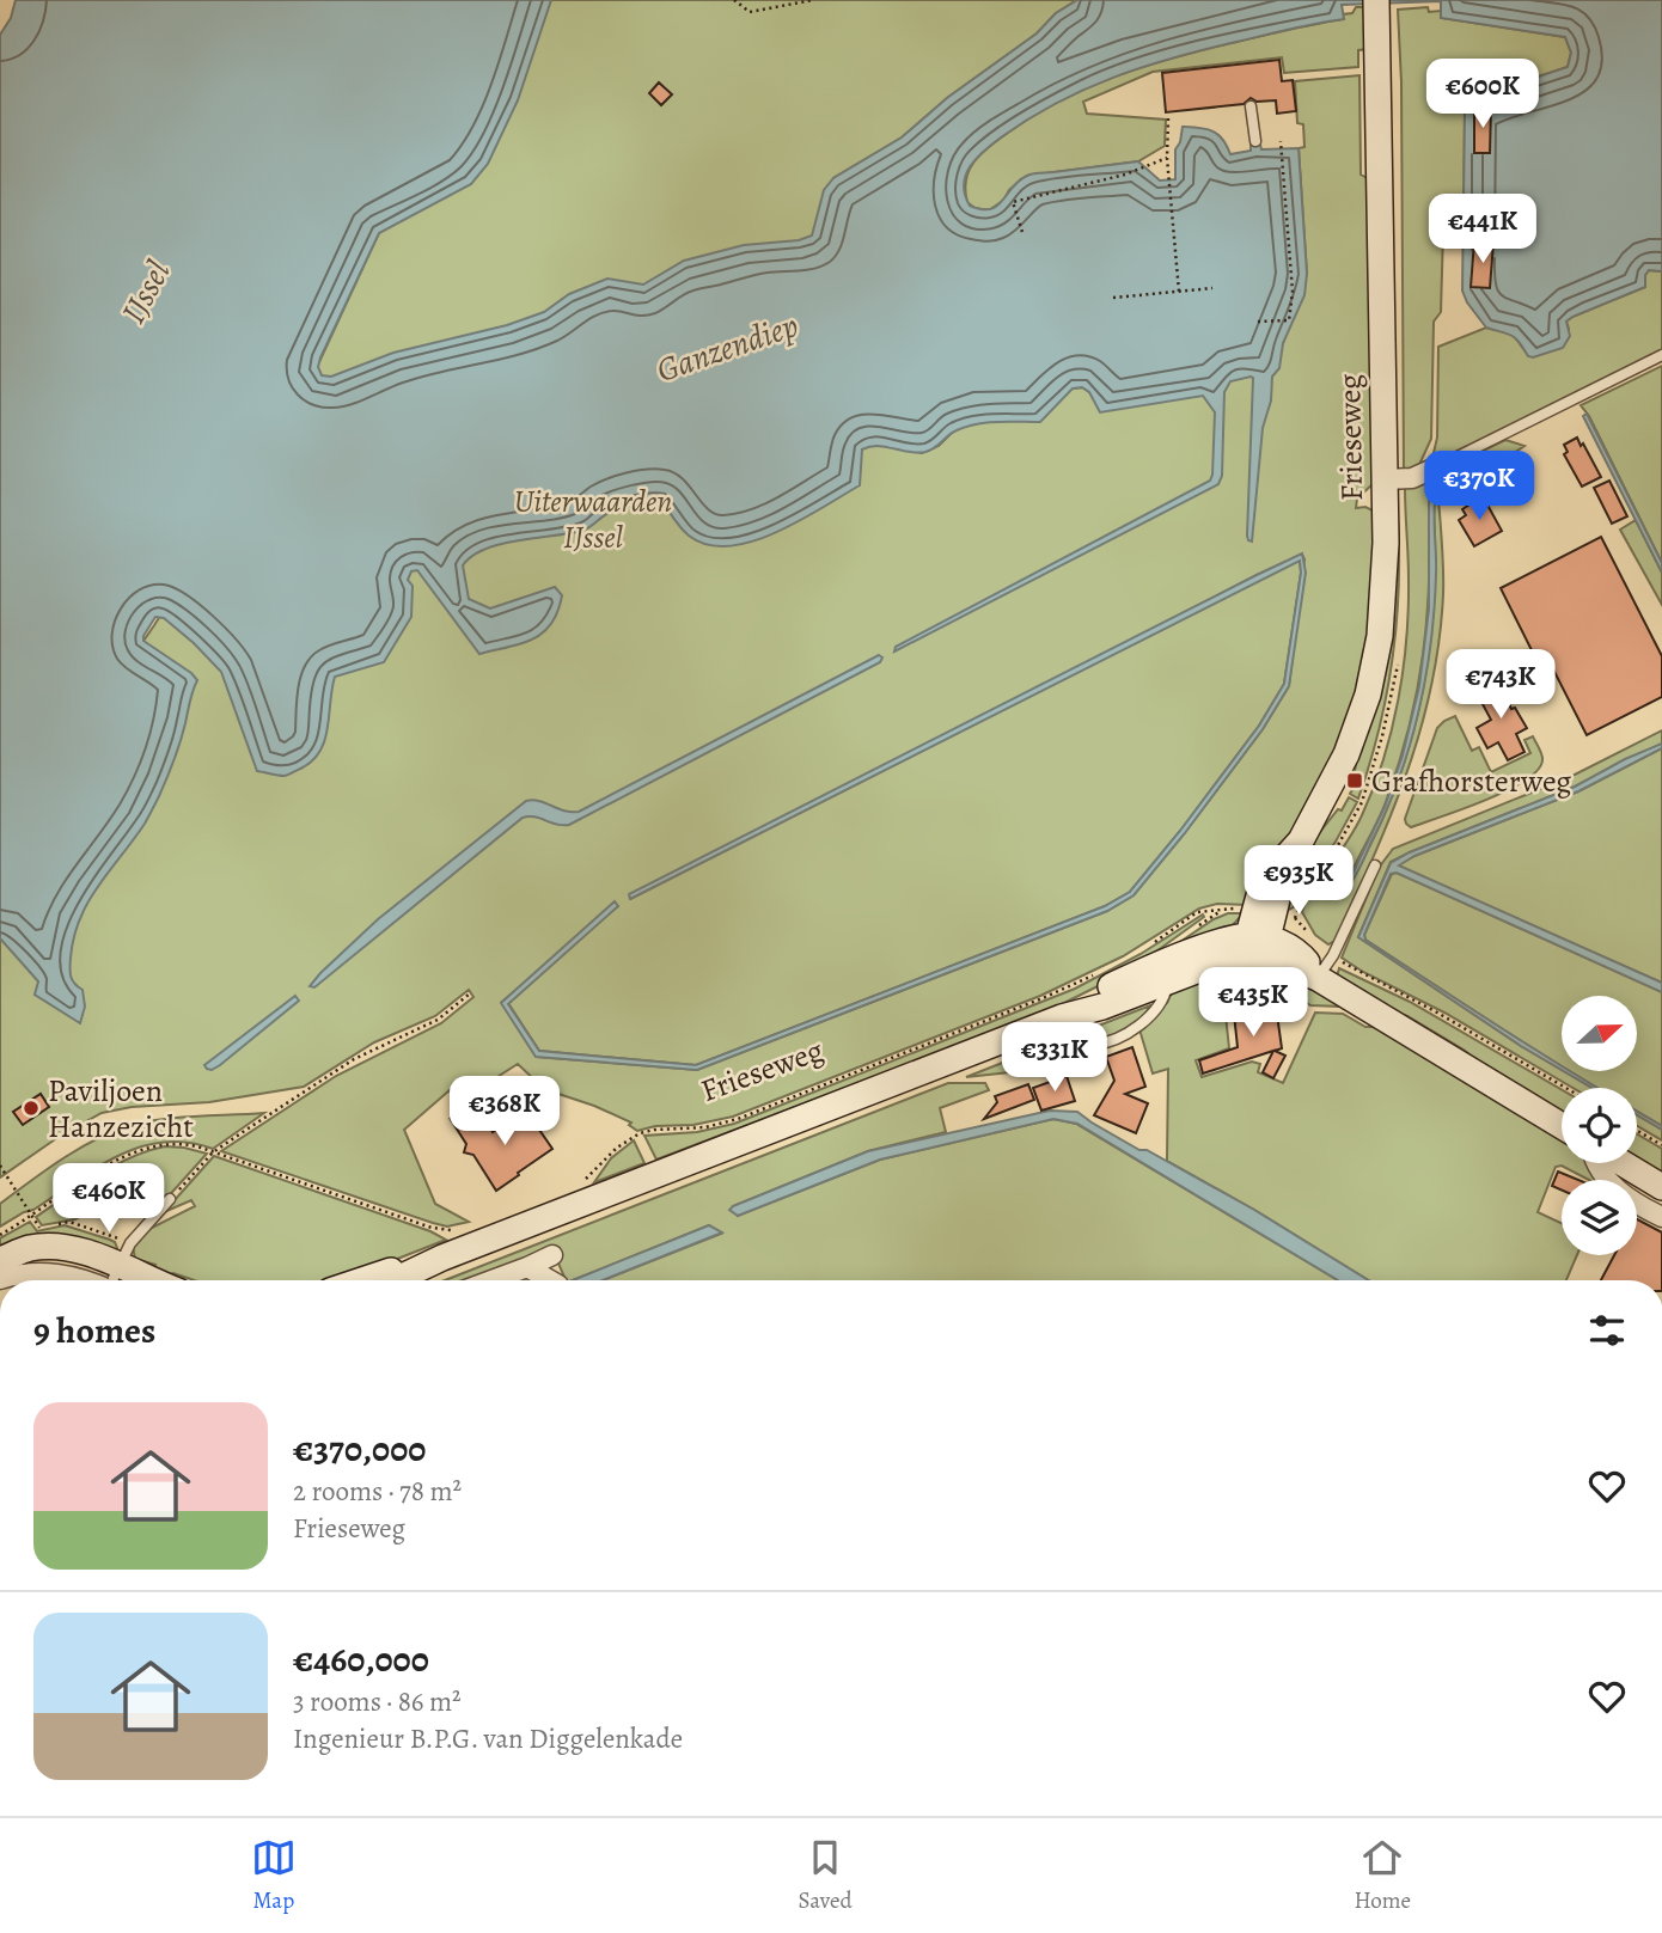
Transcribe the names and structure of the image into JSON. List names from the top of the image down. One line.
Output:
{"streets":{"main road":["Frieseweg"]},"water":["IJssel","Ganzendiep"],"parks":["Uiterwaarden IJssel"],"places":{"transit":["Grafhorsterweg"],"other":["Paviljoen Hanzezicht"]},"north":"right","page":{"price":["€600K","€441K","€370K","€743K","€935K","€435K","€331K","€368K","€460K"],"heading":"9 homes","list":[{"name":"€370,000","note":"2 rooms · 78 m² · Frieseweg"},{"name":"€460,000","note":"3 rooms · 86 m² · Ingenieur B.P.G. van Diggelenkade"}],"tabs":["Map","Saved","Home"]}}
